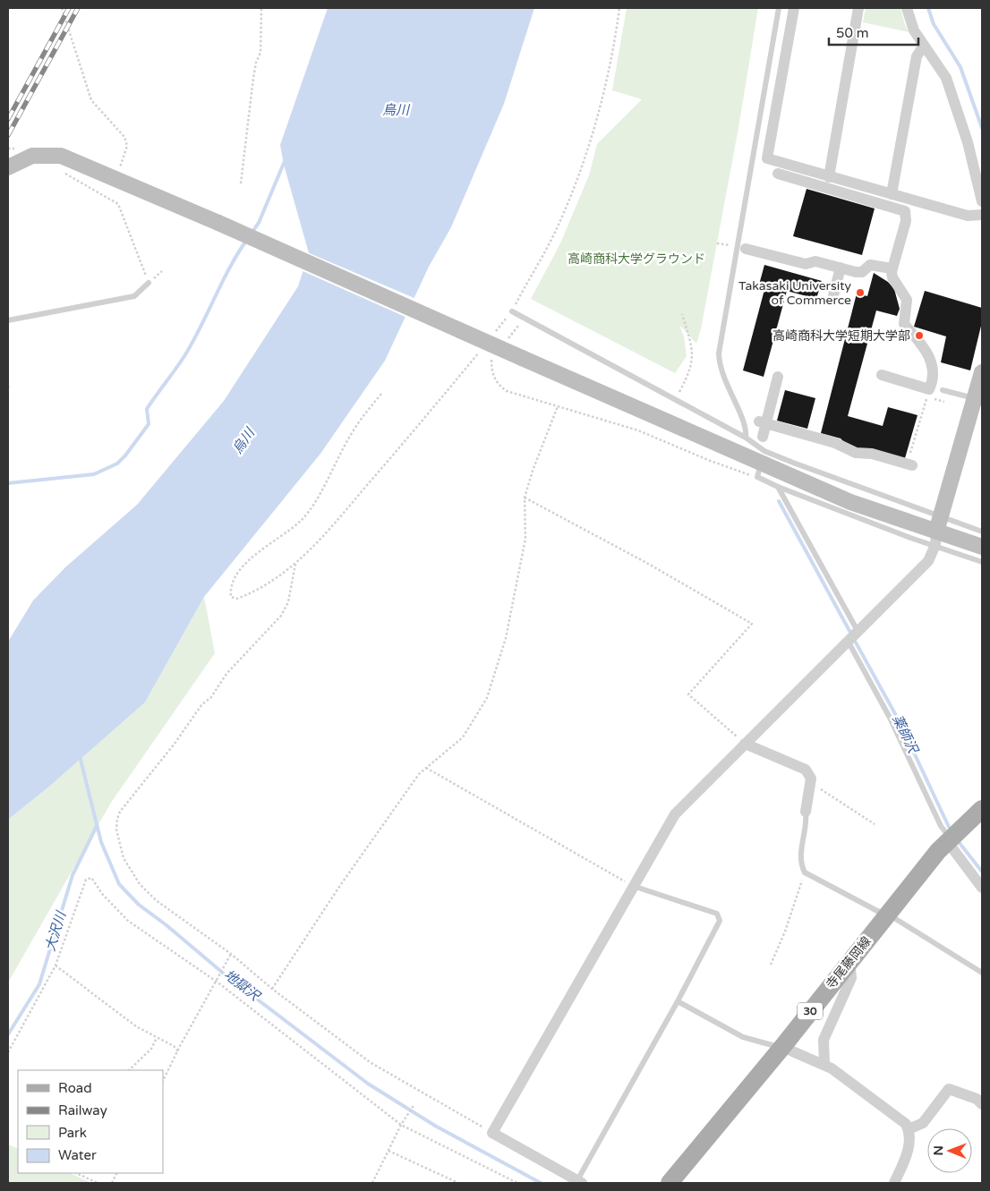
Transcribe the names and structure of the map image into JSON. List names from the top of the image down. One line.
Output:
{"streets":{"main road":["寺尾藤岡線","30"]},"water":["烏川","薬師沢","大沢川","地獄沢"],"parks":["高崎商科大学グラウンド"],"places":["Takasaki University of Commerce","高崎商科大学短期大学部"],"legend":["Road","Railway","Park","Water"],"scale_bar":"50 m","north":"left"}
